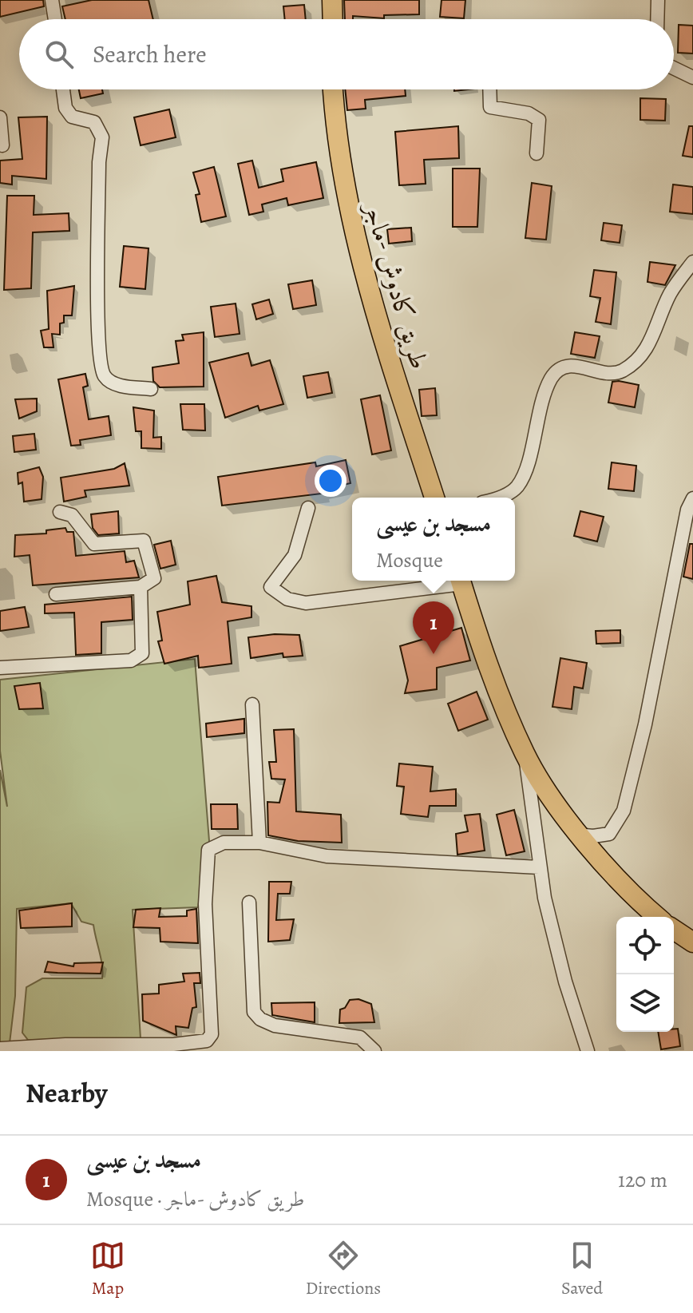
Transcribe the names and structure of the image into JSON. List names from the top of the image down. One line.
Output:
{"streets":{"highway":["طريق كادوش -ماجر"]},"page":{"search":"Search here","popup":["مسجد بن عيسى","Mosque"],"pins":"1","heading":"Nearby","list":[{"mark":"1","name":"مسجد بن عيسى","note":"Mosque · طريق كادوش -ماجر","value":"120 m"}],"nav":["Map","Directions","Saved"]}}
